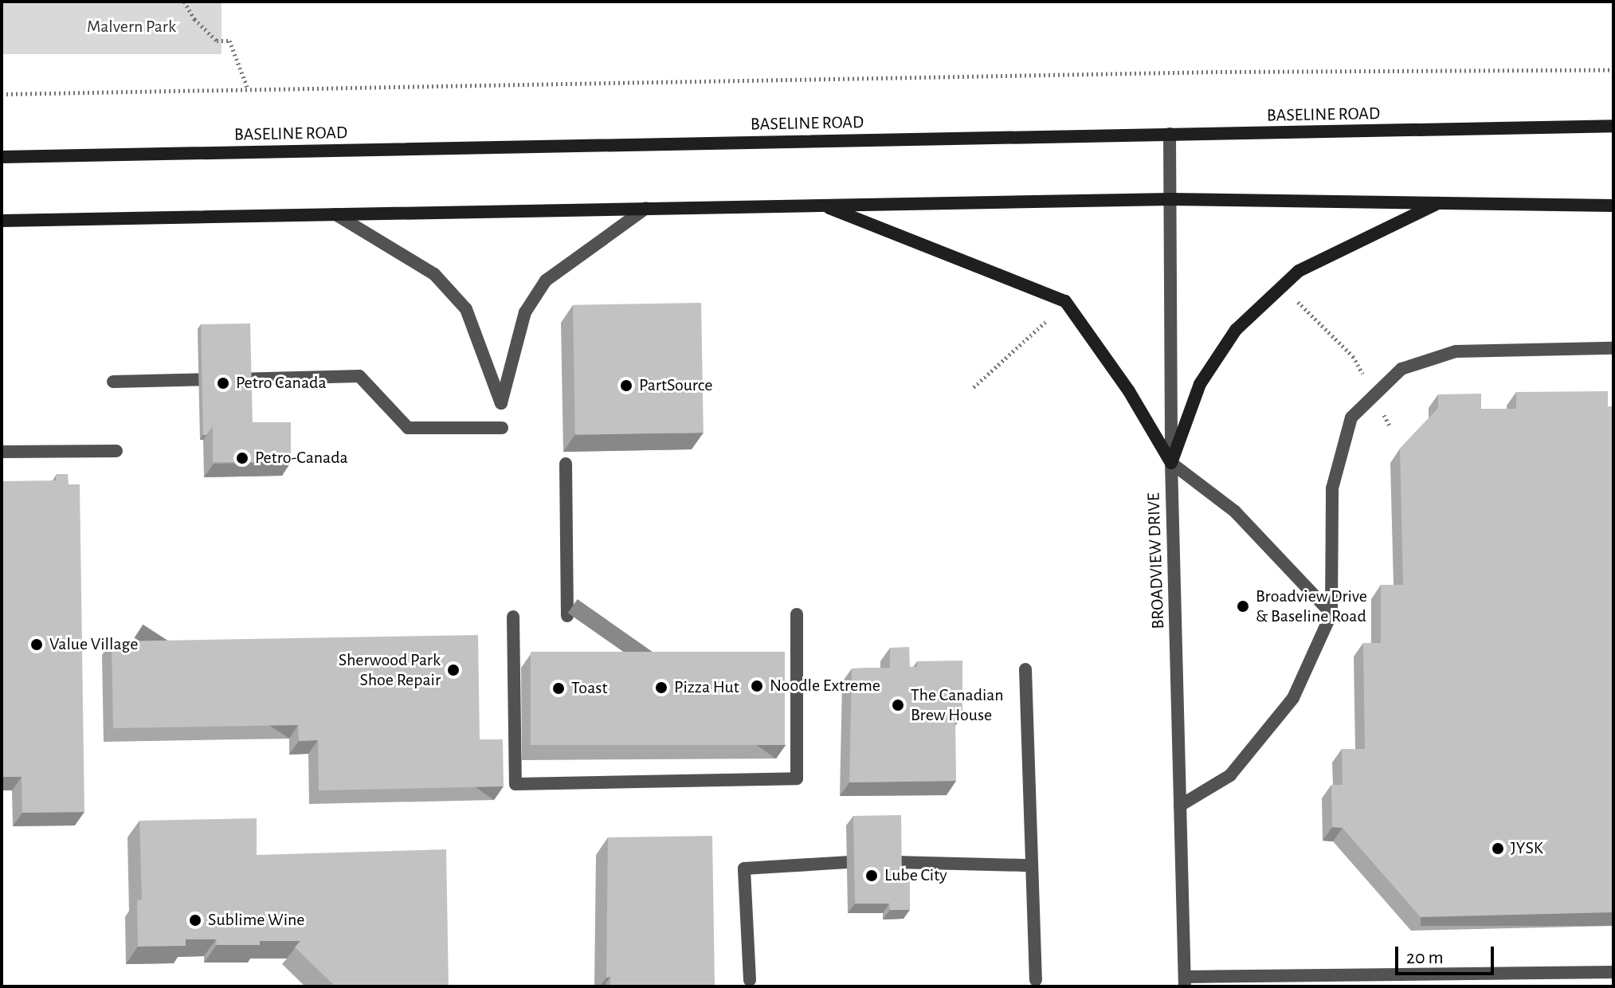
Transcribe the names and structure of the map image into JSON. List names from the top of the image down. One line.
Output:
{"streets":{"main road":["BASELINE ROAD"],"street":["BROADVIEW DRIVE"]},"crossings":[["BASELINE ROAD","BROADVIEW DRIVE"]],"parks":["Malvern Park"],"places":["Petro Canada","PartSource","Petro-Canada","Broadview Drive & Baseline Road","Value Village","Sherwood Park Shoe Repair","Noodle Extreme","Pizza Hut","Toast","The Canadian Brew House","JYSK","Lube City","Sublime Wine"],"scale_bar":"20 m"}
